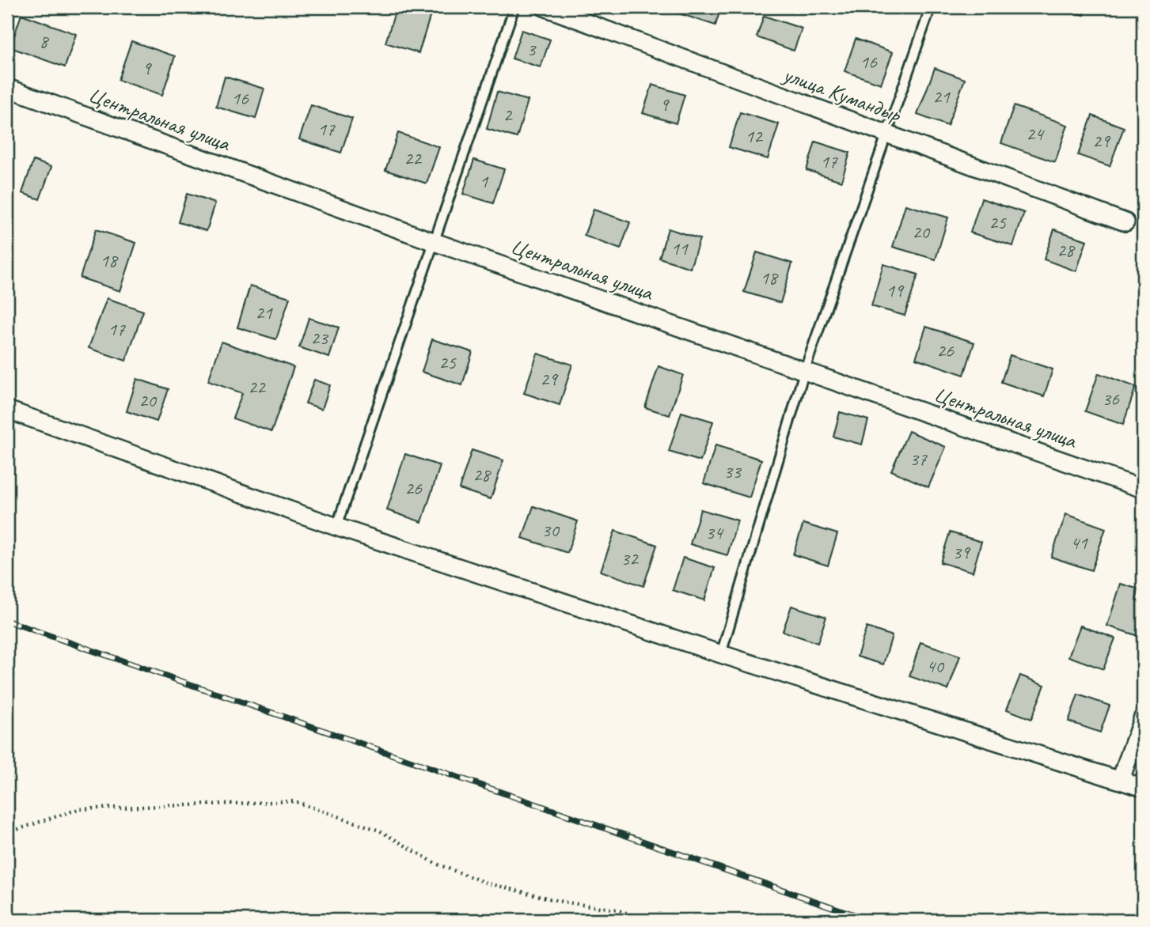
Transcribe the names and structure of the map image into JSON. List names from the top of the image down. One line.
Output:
{"streets":{"street":["улица Кумандыр","Центральная улица"]},"house_numbers":["8","3","16","9","21","16","9","2","17","24","12","29","22","17","1","25","20","11","28","18","18","19","21","17","23","26","25","29","22","36","20","37","33","28","26","30","34","41","39","32","40"]}
